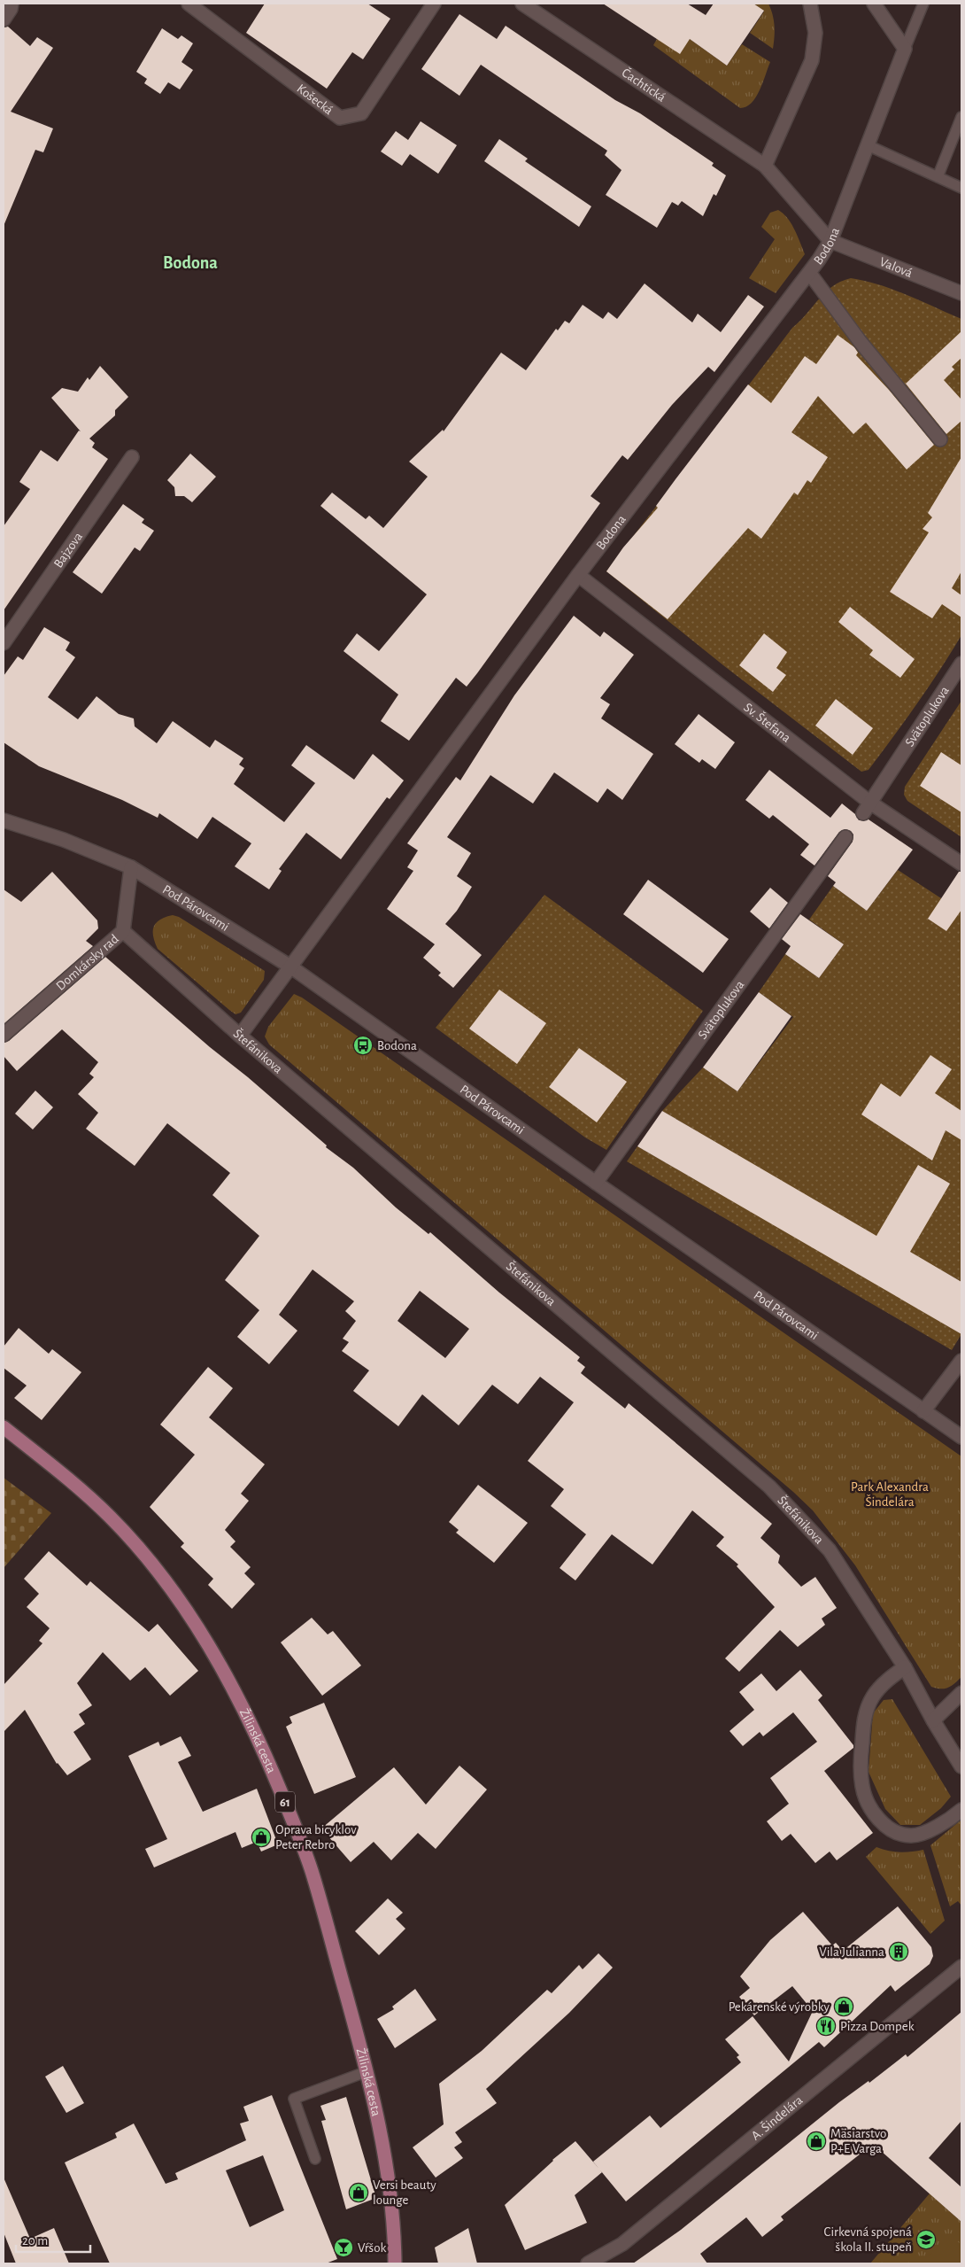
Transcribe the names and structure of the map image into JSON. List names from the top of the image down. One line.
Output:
{"streets":{"main road":["Žilinská cesta","61"],"street":["Čachtická","Košecká","Bodona","Valová","Bajzova","Svätoplukova","Sv. Štefana","Pod Párovcami","Domkársky rad","Štefánikova","A. Šindelára"]},"crossings":[["Čachtická","Bodona"],["Čachtická","Valová"],["Bodona","Valová"],["Bodona","Sv. Štefana"],["Bodona","Pod Párovcami"],["Bodona","Štefánikova"],["Svätoplukova","Sv. Štefana"],["Svätoplukova","Pod Párovcami"],["Pod Párovcami","Domkársky rad"],["Domkársky rad","Štefánikova"]],"districts":["Bodona"],"parks":["Park Alexandra Šindelára"],"places":{"bus stop":["Bodona"],"shop":["Oprava bicyklov Peter Rebro","Pekárenské výrobky","Mäsiarstvo P+E Varga","Versi beauty lounge"],"building":["Vila Julianna"],"restaurant":["Pizza Dompek"],"school or university":["Cirkevná spojená škola II. stupeň"],"bar":["Vŕšok"]},"scale_bar":"20 m"}
